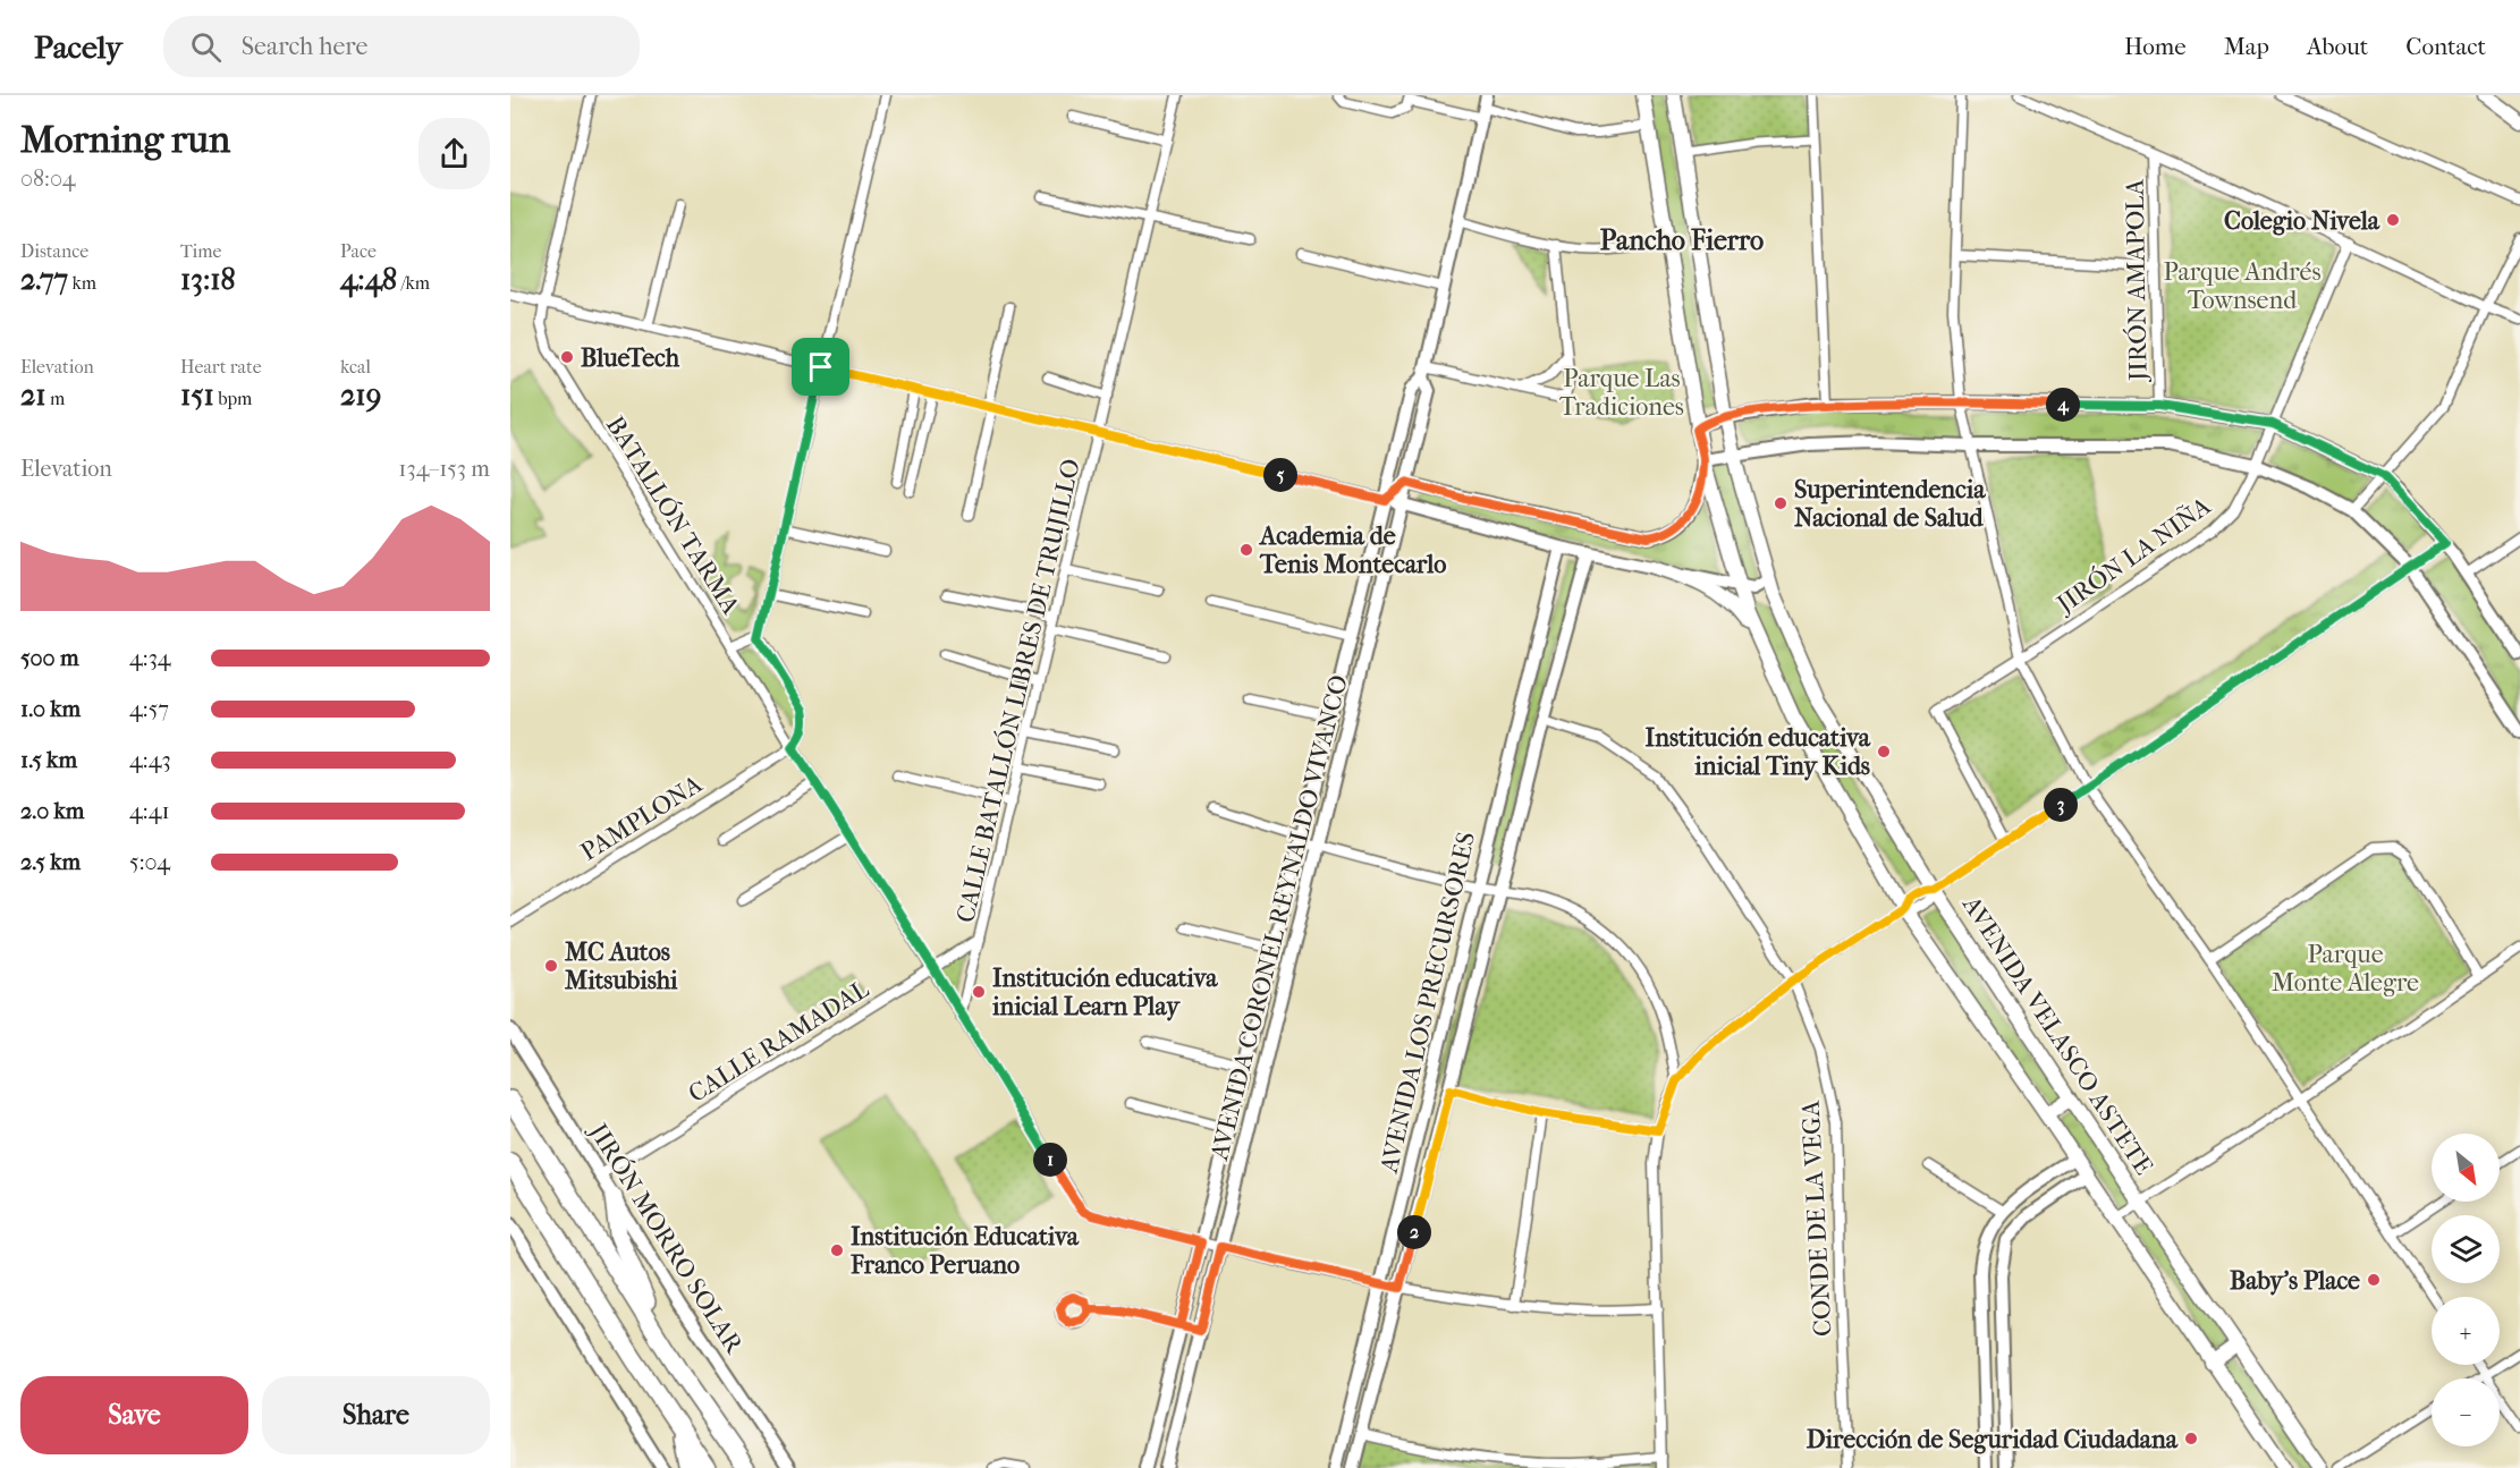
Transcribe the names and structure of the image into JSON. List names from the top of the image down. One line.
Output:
{"streets":{"main road":["AVENIDA VELASCO ASTETE"],"street":["JIRÓN AMAPOLA","BATALLÓN TARMA","JIRÓN LA NIÑA","CALLE BATALLÓN LIBRES DE TRUJILLO","PAMPLONA","AVENIDA CORONEL REYNALDO VIVANCO","AVENIDA LOS PRECURSORES","CALLE RAMADAL","CONDE DE LA VEGA","JIRÓN MORRO SOLAR"]},"crossings":[["BATALLÓN TARMA","CALLE BATALLÓN LIBRES DE TRUJILLO"],["BATALLÓN TARMA","PAMPLONA"],["BATALLÓN TARMA","AVENIDA CORONEL REYNALDO VIVANCO"],["BATALLÓN TARMA","AVENIDA LOS PRECURSORES"],["BATALLÓN TARMA","CALLE RAMADAL"],["CALLE BATALLÓN LIBRES DE TRUJILLO","CALLE RAMADAL"],["AVENIDA LOS PRECURSORES","CONDE DE LA VEGA"],["CALLE RAMADAL","JIRÓN MORRO SOLAR"]],"districts":["Pancho Fierro"],"parks":["Parque Andrés Townsend","Parque Las Tradiciones","Parque Monte Alegre"],"places":["Colegio Nivela","BlueTech","Superintendencia Nacional de Salud","Academia de Tenis Montecarlo","Institución educativa inicial Tiny Kids","MC Autos Mitsubishi","Institución educativa inicial Learn Play","Institución Educativa Franco Peruano","Baby's Place","Dirección de Seguridad Ciudadana"],"north":"bottom right","page":{"header":"Pacely","search":"Search here","nav":["Home","Map","About","Contact"],"heading":["Morning run","08:04"],"stats":[["Distance","2.77 km"],["Time","13:18"],["Pace","4:48 /km"],["Elevation","21 m"],["Heart rate","151 bpm"],["kcal","219"]],"pins":["4","5","3","1","2"],"chart":["Elevation","134–153 m"],"list":[{"name":"500 m","note":"4:34"},{"name":"1.0 km","note":"4:57"},{"name":"1.5 km","note":"4:43"},{"name":"2.0 km","note":"4:41"},{"name":"2.5 km","note":"5:04"}],"map_buttons":["+","−"],"buttons":["Save","Share"]}}
